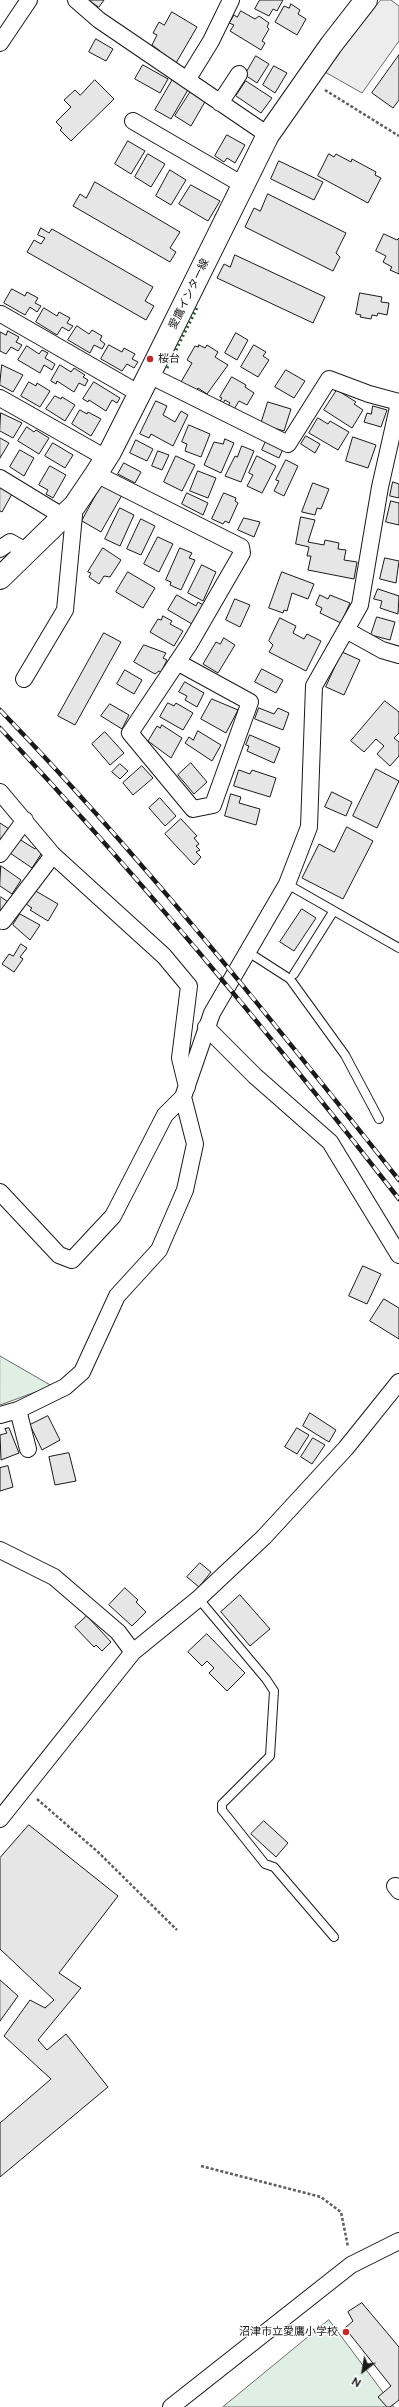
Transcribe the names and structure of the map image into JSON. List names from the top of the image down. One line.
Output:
{"streets":{"main road":["愛鷹インター線"]},"places":["桜台","沼津市立愛鷹小学校"],"north":"bottom left"}
